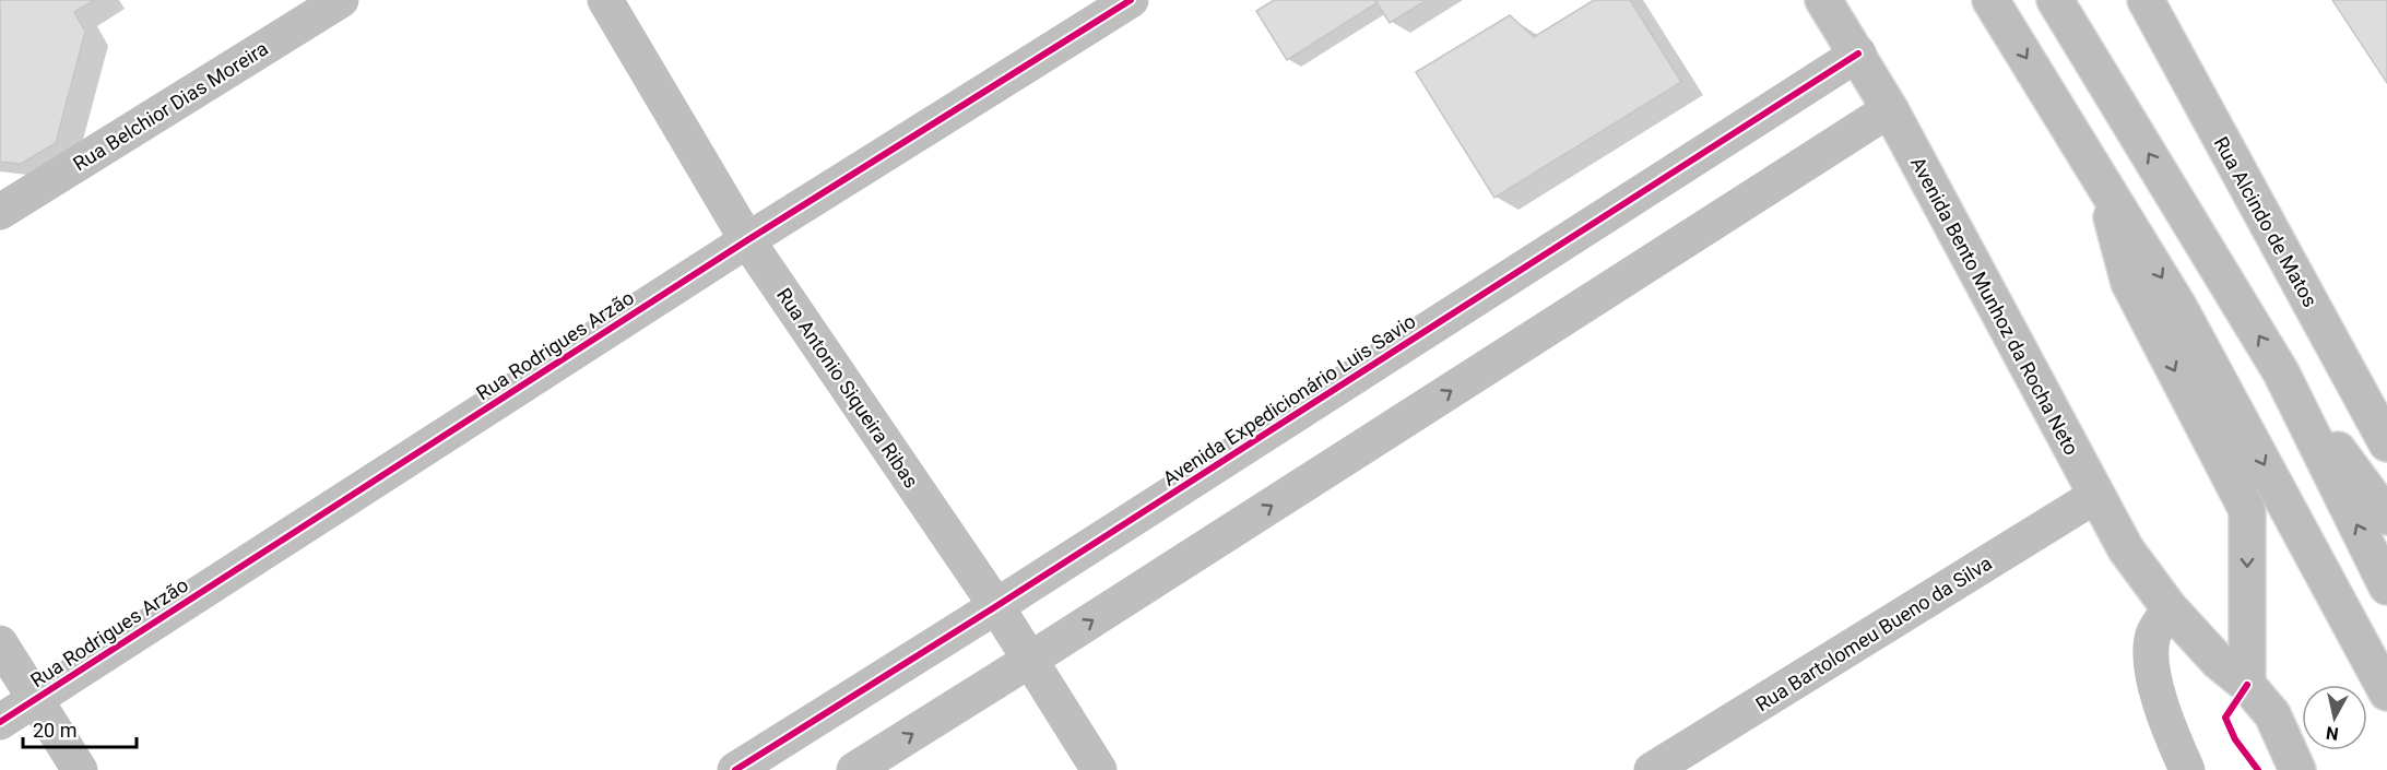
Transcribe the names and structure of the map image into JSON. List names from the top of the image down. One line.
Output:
{"streets":{"main road":["Rua Alcindo de Matos","Avenida Bento Munhoz da Rocha Neto"],"street":["Rua Belchior Dias Moreira","Rua Rodrigues Arzão","Rua Antonio Siqueira Ribas","Avenida Expedicionário Luis Savio","Rua Bartolomeu Bueno da Silva"]},"crossings":[["Avenida Bento Munhoz da Rocha Neto","Avenida Expedicionário Luis Savio"],["Avenida Bento Munhoz da Rocha Neto","Rua Bartolomeu Bueno da Silva"],["Rua Rodrigues Arzão","Rua Antonio Siqueira Ribas"],["Rua Antonio Siqueira Ribas","Avenida Expedicionário Luis Savio"]],"scale_bar":"20 m","north":"bottom"}
